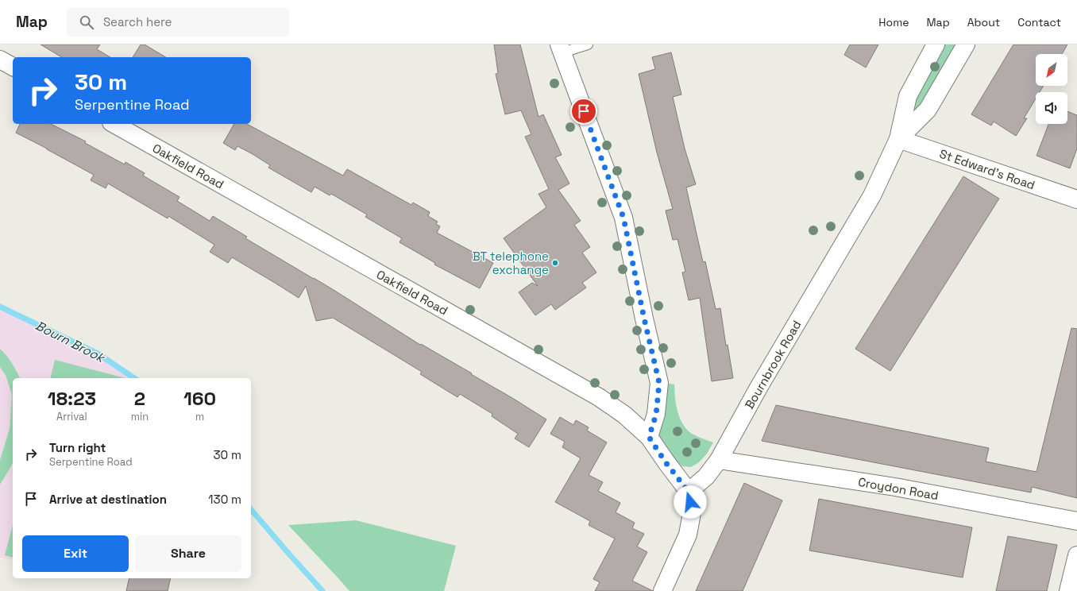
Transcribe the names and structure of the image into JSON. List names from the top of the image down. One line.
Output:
{"streets":{"street":["Oakfield Road","St Edward's Road","Bournbrook Road","Croydon Road"]},"crossings":[["Oakfield Road","Bournbrook Road"],["St Edward's Road","Bournbrook Road"],["Bournbrook Road","Croydon Road"]],"water":["Bourn Brook"],"places":["BT telephone exchange"],"north":"bottom left","page":{"header":"Map","search":"Search here","nav":["Home","Map","About","Contact"],"turn":["30 m","Serpentine Road"],"eta":["18:23","Arrival","2","min","160","m"],"list":[{"name":"Turn right","note":"Serpentine Road","value":"30 m"},{"name":"Arrive at destination","value":"130 m"}],"buttons":["Exit","Share"]}}
